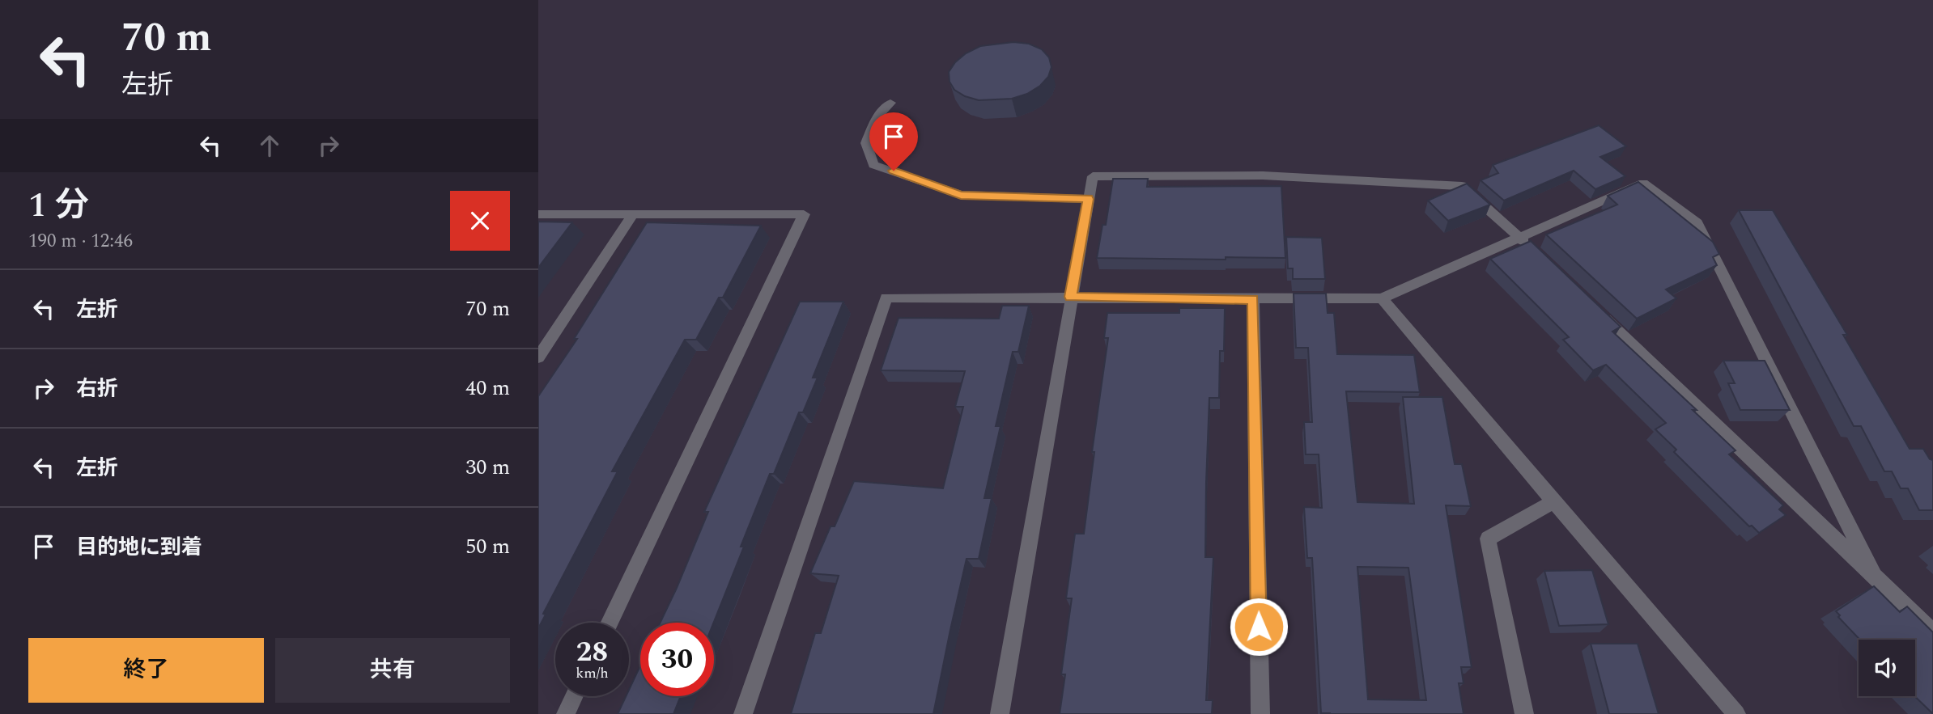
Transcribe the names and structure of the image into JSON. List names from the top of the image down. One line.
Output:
{"page":{"turn":["70 m","左折"],"heading":["1 分","190 m · 12:46"],"list":[{"name":"左折","value":"70 m"},{"name":"右折","value":"40 m"},{"name":"左折","value":"30 m"},{"name":"目的地に到着","value":"50 m"}],"speed":"28 km/h","limit":"30","buttons":["終了","共有"]}}
